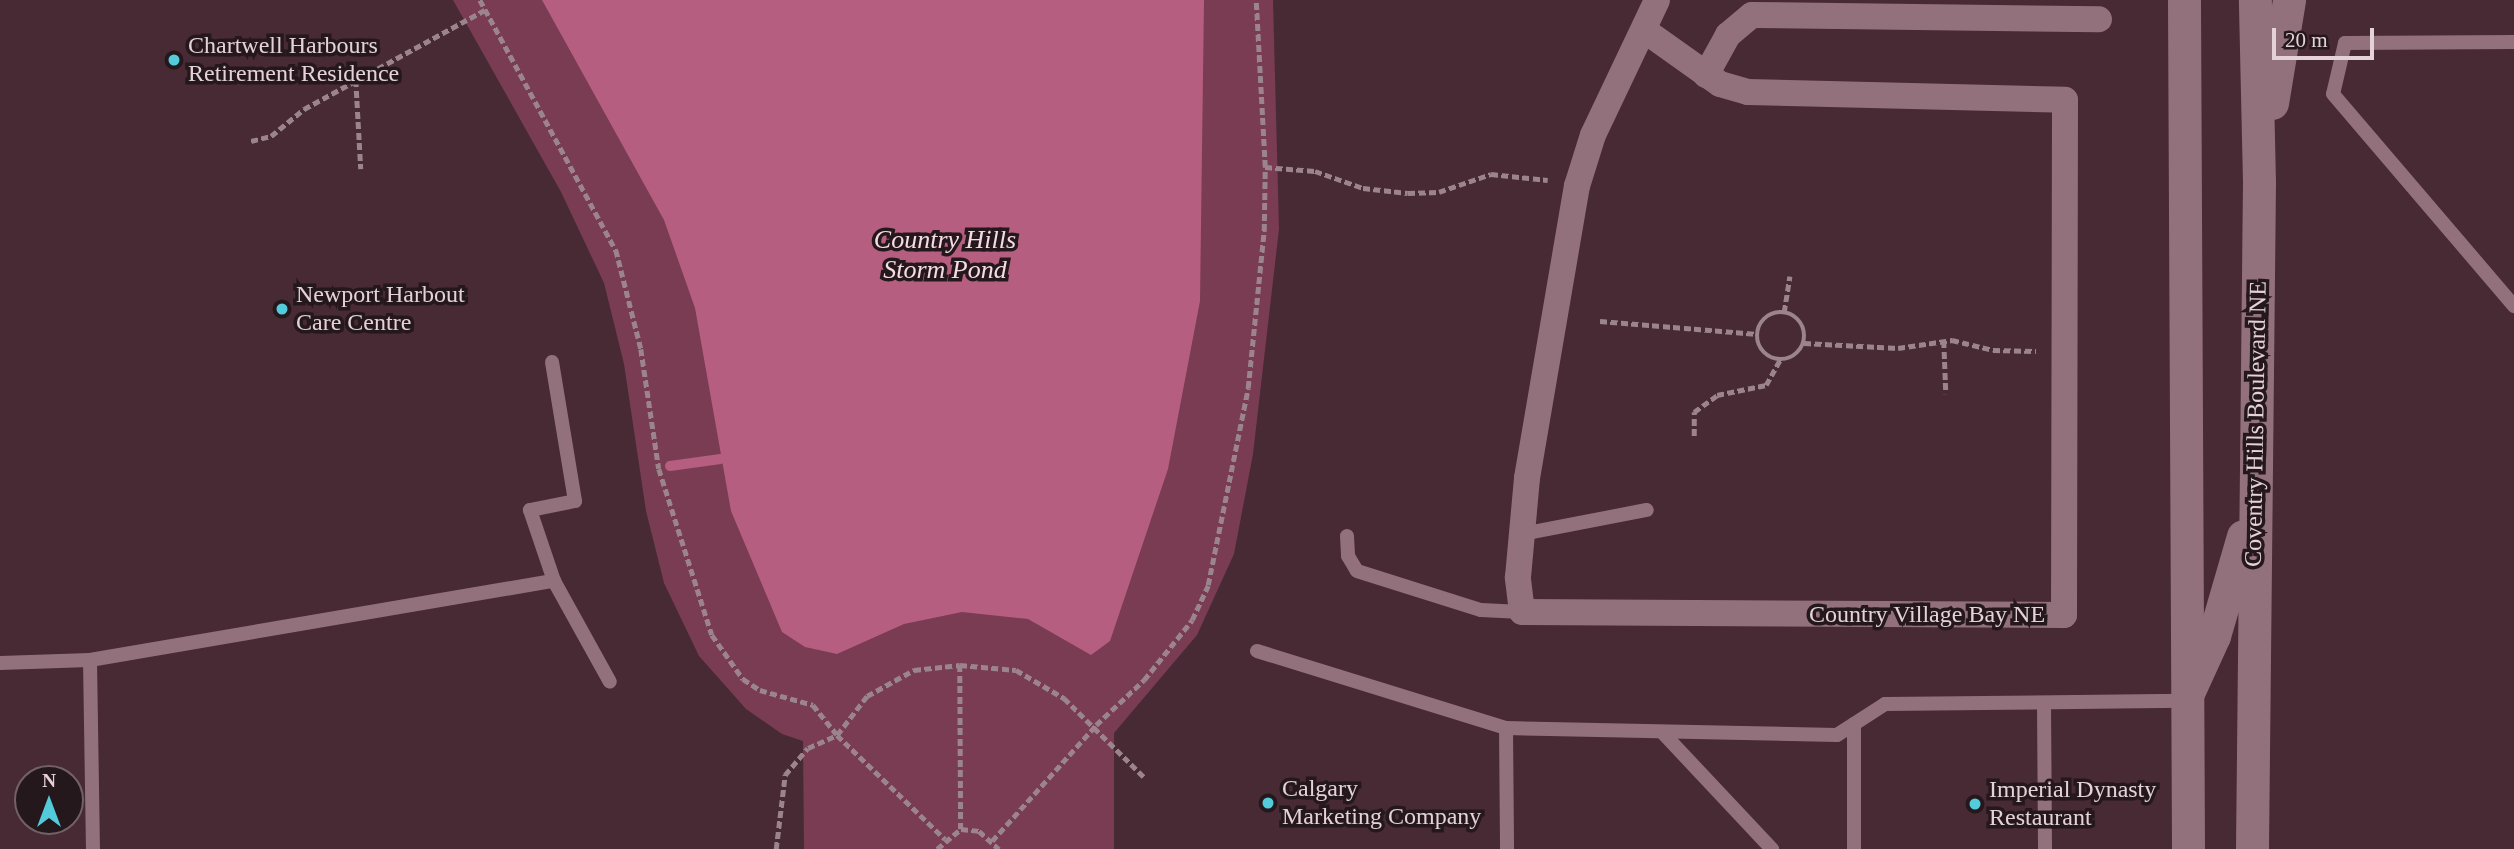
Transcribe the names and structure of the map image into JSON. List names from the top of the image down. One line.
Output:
{"streets":{"street":["Coventry Hills Boulevard NE","Country Village Bay NE"]},"water":["Country Hills Storm Pond"],"places":["Chartwell Harbours Retirement Residence","Newport Harbout Care Centre","Calgary Marketing Company","Imperial Dynasty Restaurant"],"scale_bar":"20 m","north":"top"}
